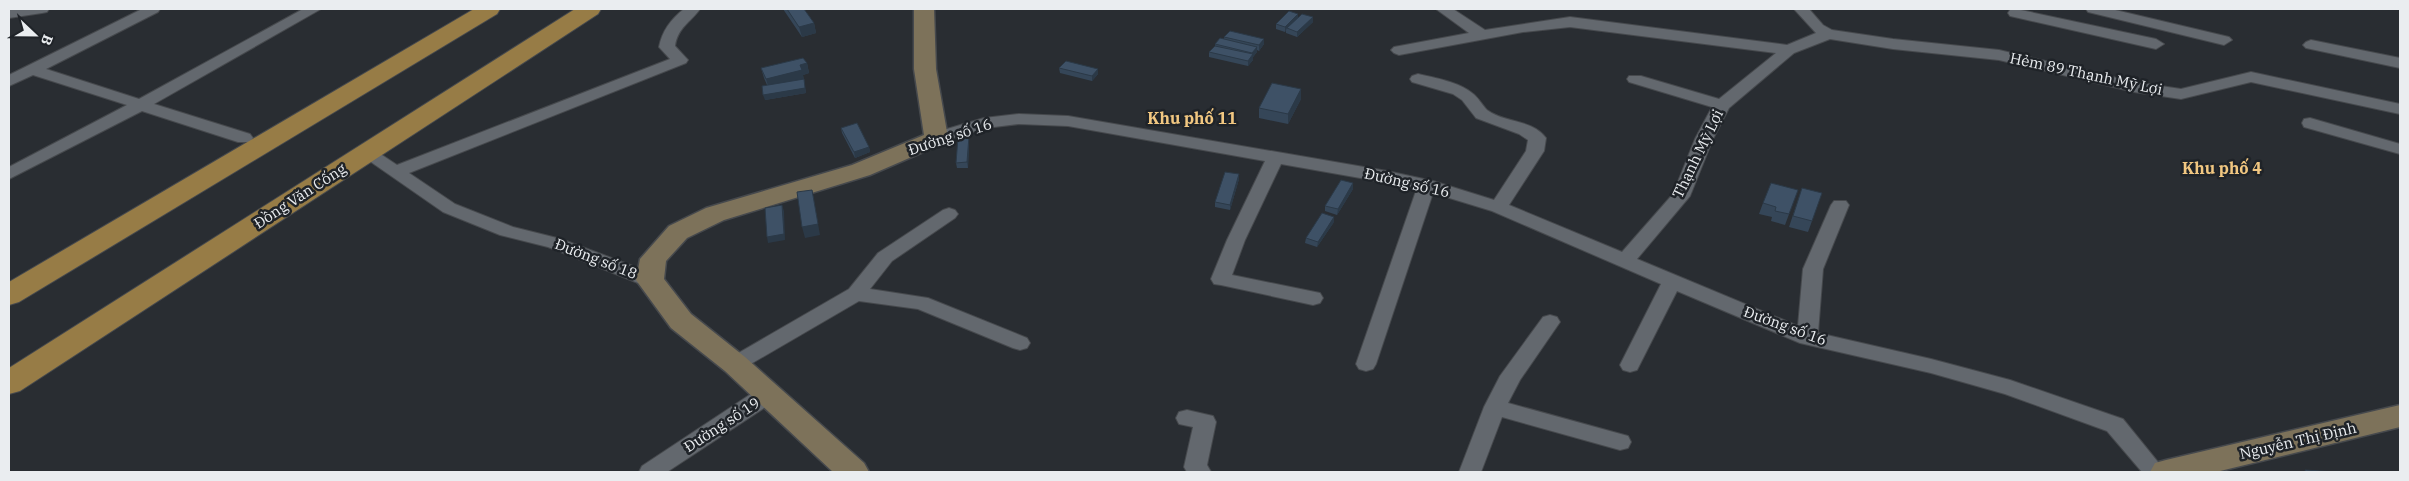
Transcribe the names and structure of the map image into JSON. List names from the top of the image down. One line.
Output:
{"streets":{"main road":["Đồng Văn Cống"],"street":["Hẻm 89 Thạnh Mỹ Lợi","Đường số 16","Thạnh Mỹ Lợi","Đường số 18","Đường số 19","Nguyễn Thị Định"]},"crossings":[["Hẻm 89 Thạnh Mỹ Lợi","Thạnh Mỹ Lợi"],["Đường số 16","Thạnh Mỹ Lợi"],["Đường số 16","Đường số 18"],["Đồng Văn Cống","Đường số 18"],["Đường số 18","Đường số 19"]],"districts":["Khu phố 11","Khu phố 4"],"north":"right"}
